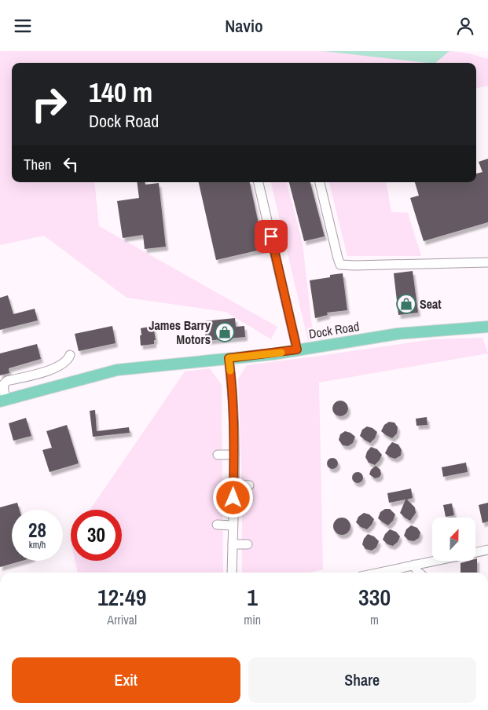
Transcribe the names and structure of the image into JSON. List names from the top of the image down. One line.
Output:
{"streets":{"main road":["Dock Road"]},"places":{"shop":["Seat","James Barry Motors"]},"north":"top","page":{"header":"Navio","turn":["140 m","Dock Road"],"then":"Then","speed":"28 km/h","limit":"30","eta":["12:49","Arrival","1","min","330","m"],"buttons":["Exit","Share"]}}
